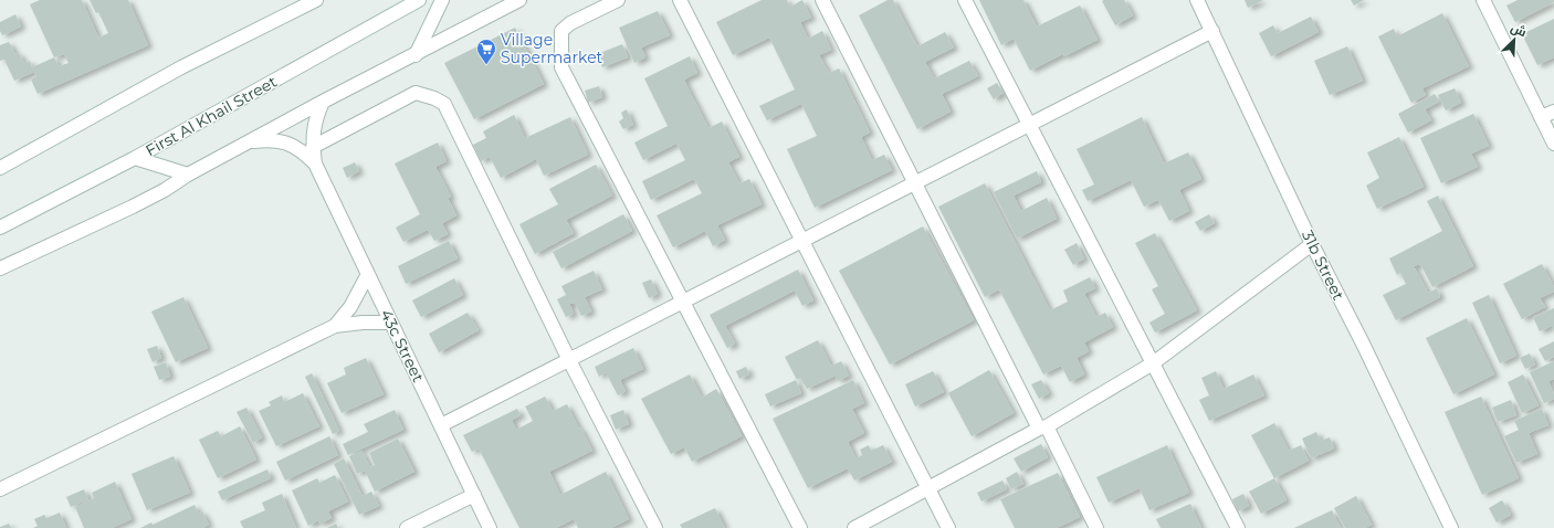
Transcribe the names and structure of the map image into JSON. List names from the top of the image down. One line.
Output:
{"streets":{"street":["First Al Khail Street","31b Street","43c Street"]},"places":{"supermarket":["Village Supermarket"]},"north":"top right"}
